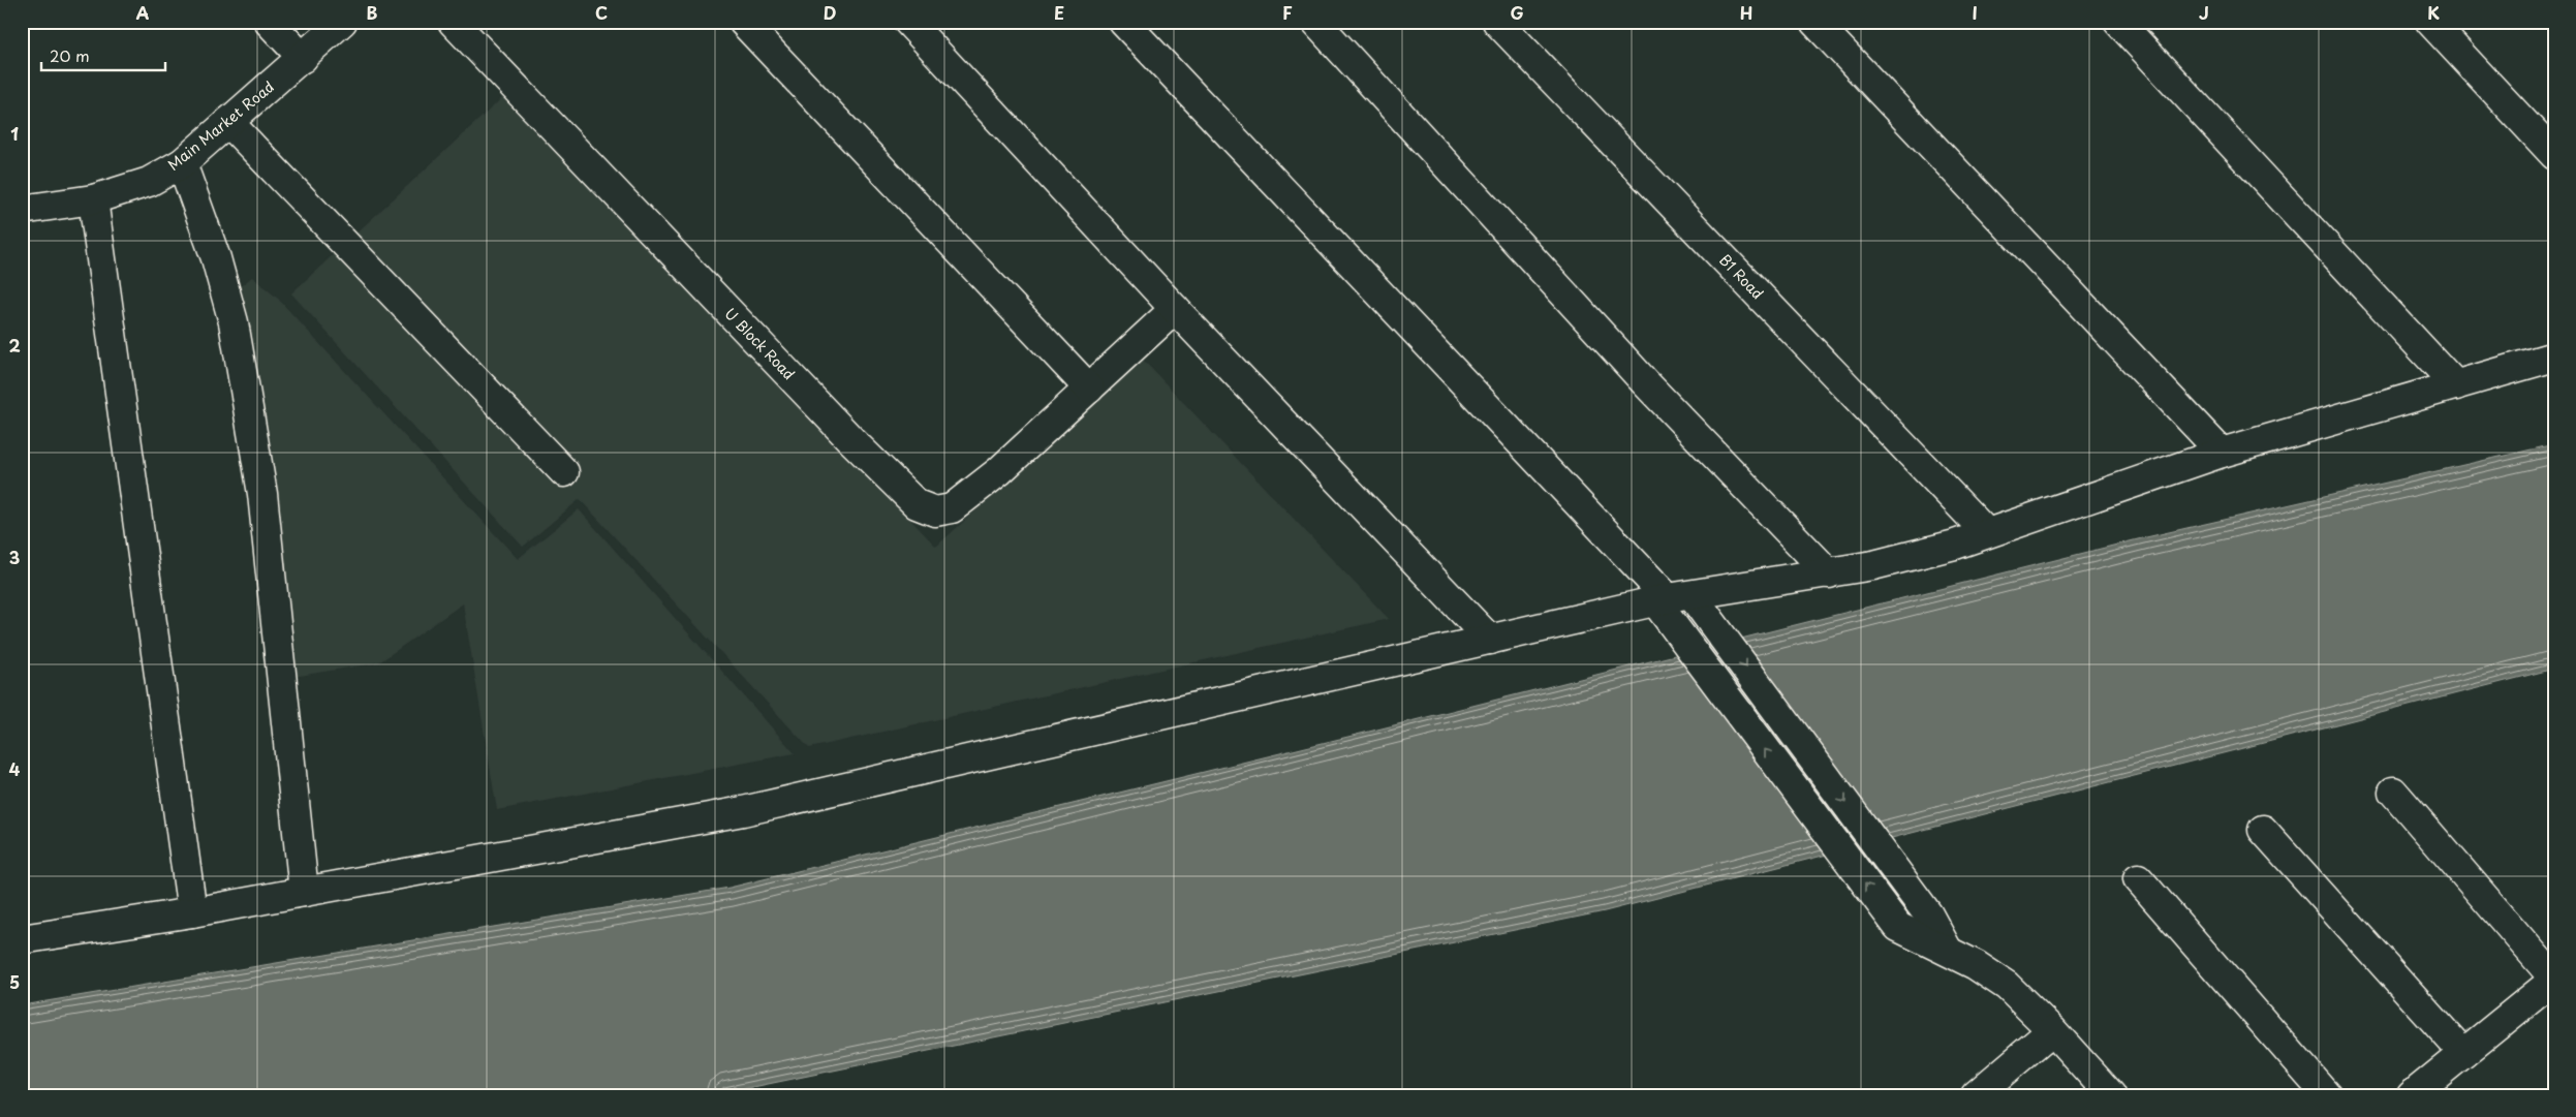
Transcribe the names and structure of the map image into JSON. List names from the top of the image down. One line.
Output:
{"streets":{"street":["Main Market Road","B1 Road","U Block Road"]},"scale_bar":"20 m","grid":{"columns":["A","B","C","D","E","F","G","H","I","J","K"],"rows":["1","2","3","4","5"]}}
